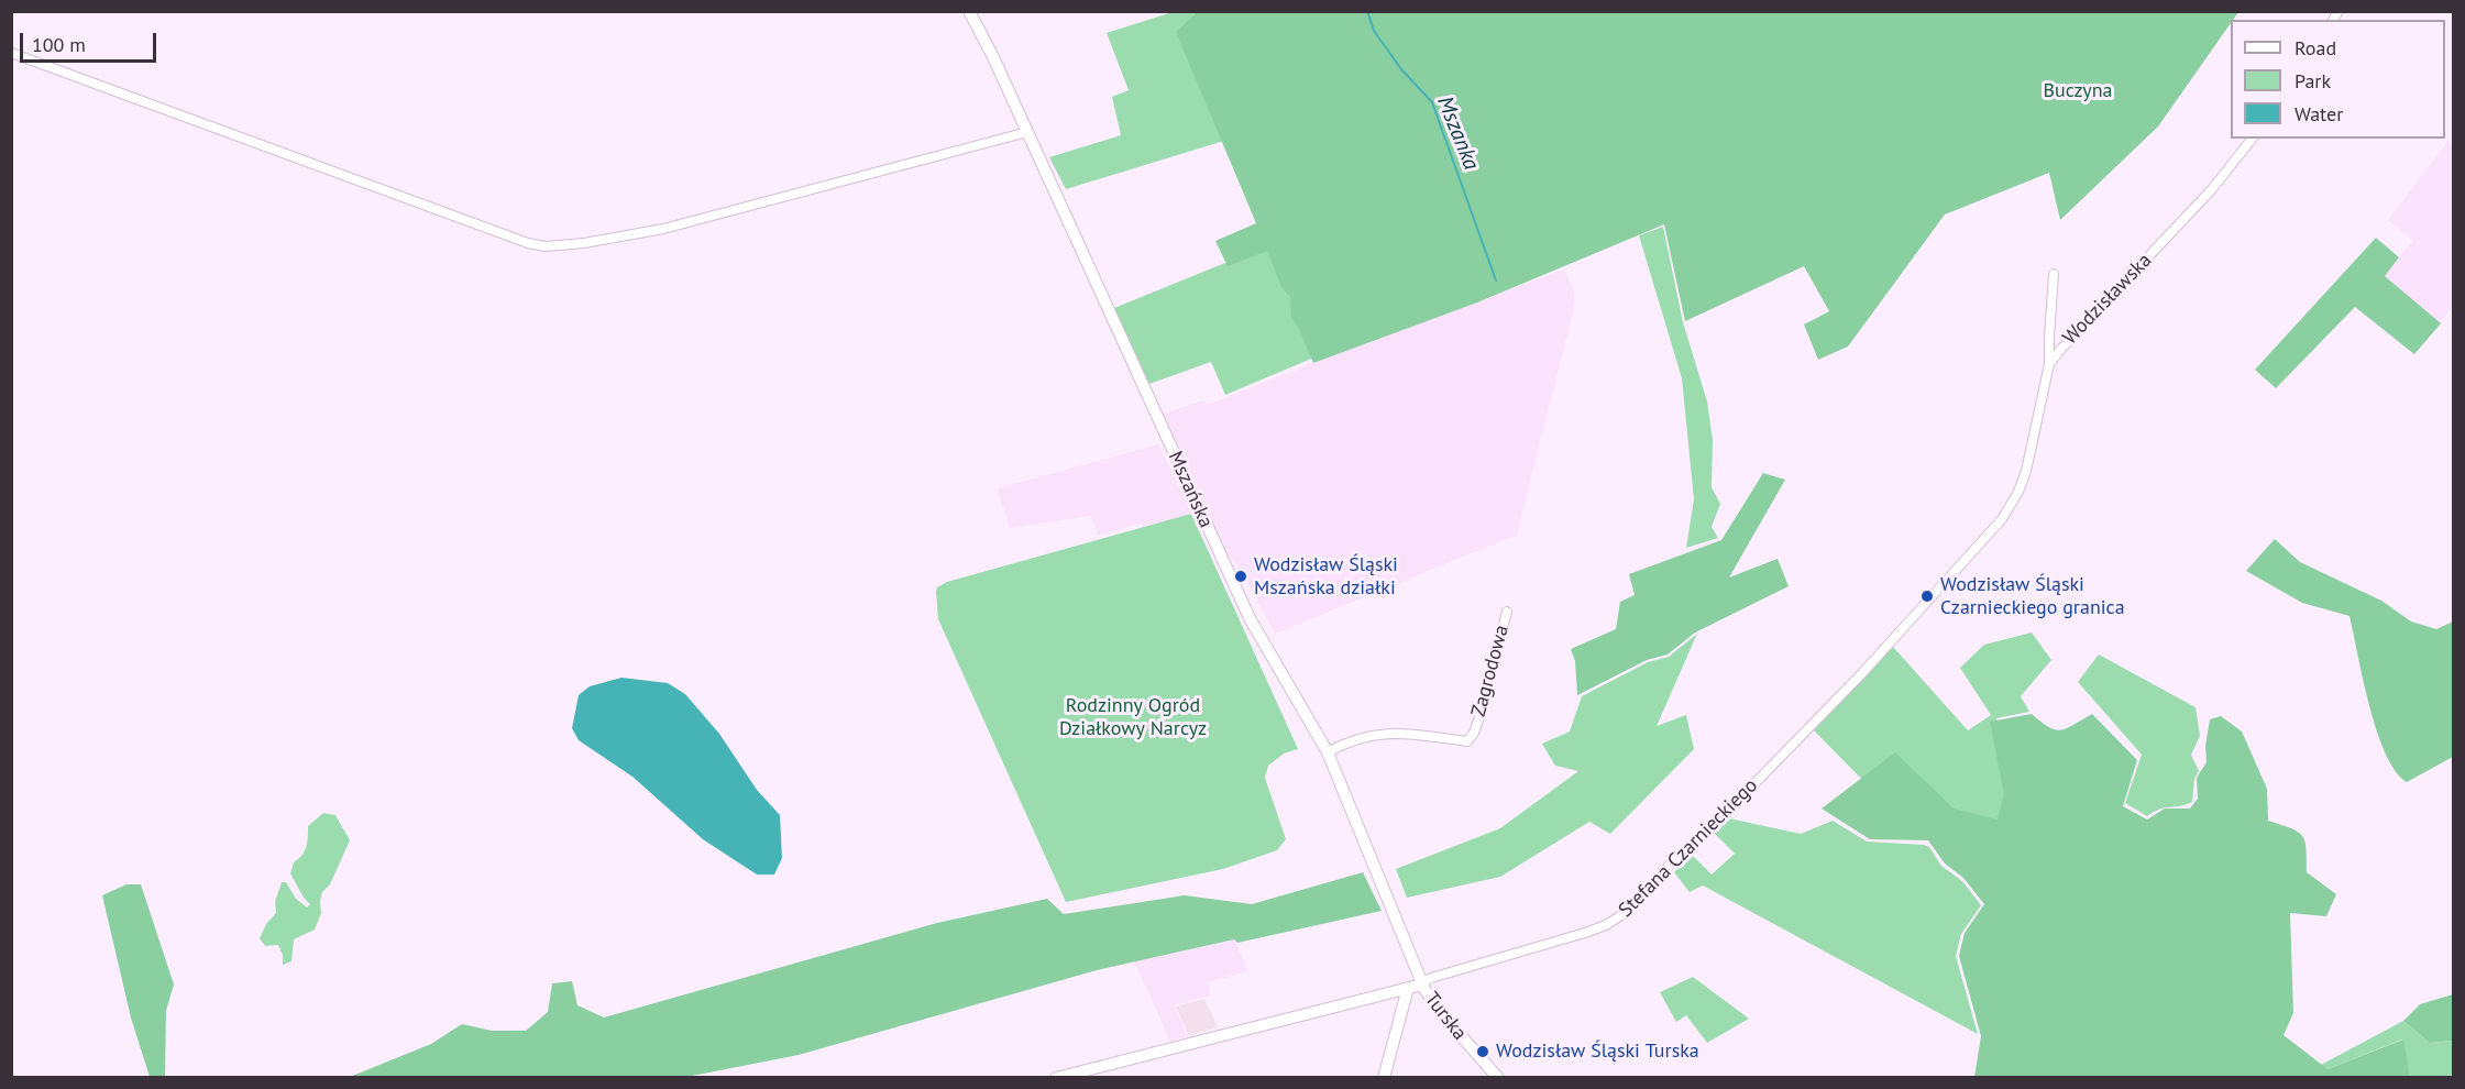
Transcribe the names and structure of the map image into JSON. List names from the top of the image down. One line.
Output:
{"streets":{"street":["Wodzisławska","Mszańska","Zagrodowa","Stefana Czarnieckiego","Turska"]},"crossings":[["Wodzisławska","Stefana Czarnieckiego"],["Mszańska","Zagrodowa"],["Mszańska","Turska"],["Stefana Czarnieckiego","Turska"]],"water":["Mszanka"],"parks":["Buczyna","Rodzinny Ogród Działkowy Narcyz"],"places":["Wodzisław Śląski Mszańska działki","Wodzisław Śląski Czarnieckiego granica","Wodzisław Śląski Turska"],"legend":["Road","Park","Water"],"scale_bar":"100 m"}
